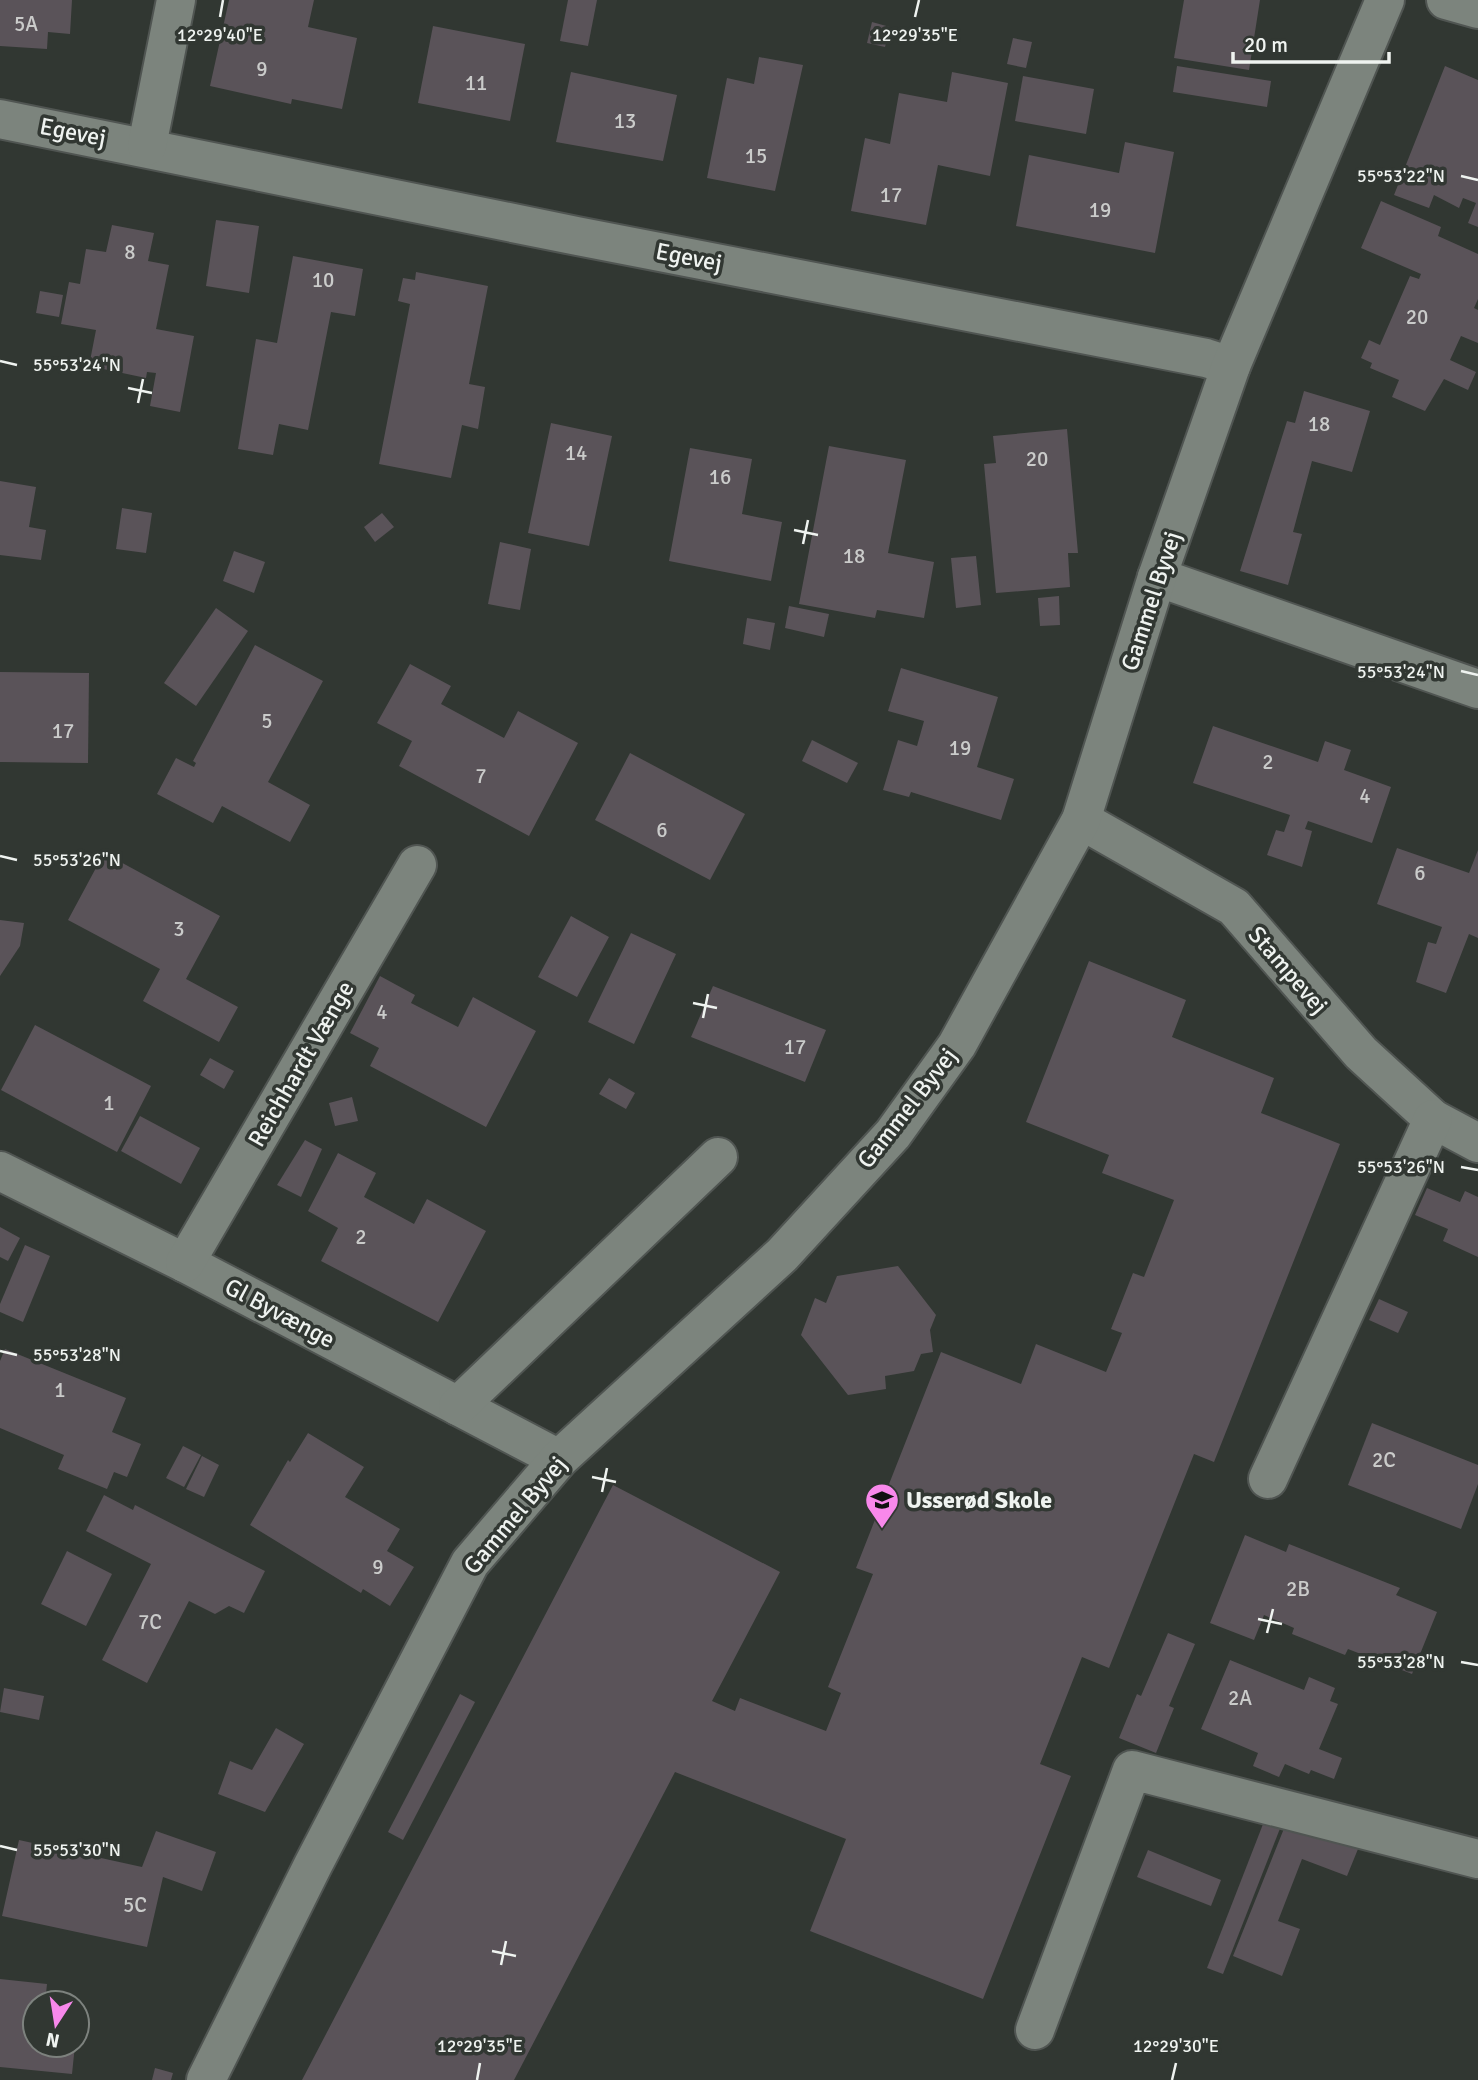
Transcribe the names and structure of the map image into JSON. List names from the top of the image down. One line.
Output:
{"streets":{"street":["Egevej","Gammel Byvej","Stampevej","Reichhardt Vænge","Gl Byvænge"]},"crossings":[["Egevej","Gammel Byvej"],["Gammel Byvej","Stampevej"],["Gammel Byvej","Gl Byvænge"],["Reichhardt Vænge","Gl Byvænge"]],"places":{"school or university":["Usserød Skole"]},"house_numbers":["5A","9","11","13","15","17","19","8","10","20","18","14","20","16","18","5","17","19","2","7","4","6","6","3","4","17","1","2","1","2C","9","2B","7C","2A","5C"],"scale_bar":"20 m","north":"bottom","coordinates":["12°29'40\"E","12°29'35\"E","55°53'22\"N","55°53'24\"N","55°53'26\"N","55°53'28\"N","55°53'30\"N","12°29'30\"E"]}
